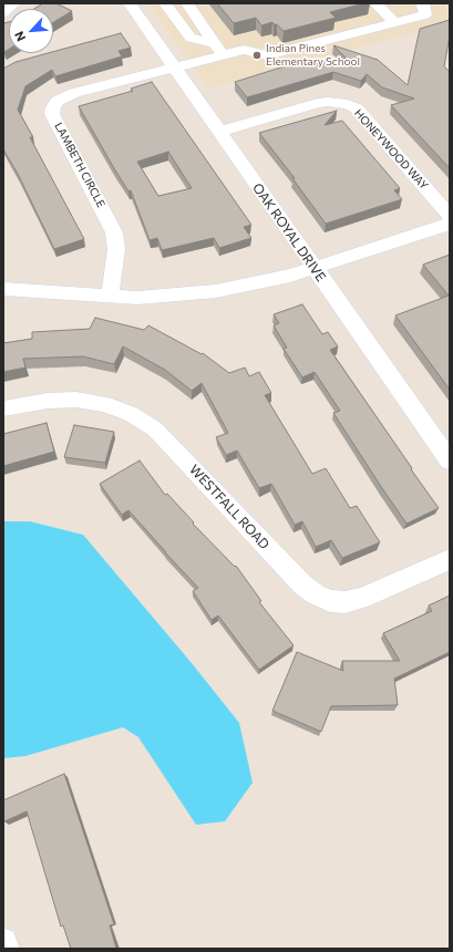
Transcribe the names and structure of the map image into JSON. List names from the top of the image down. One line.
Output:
{"streets":{"street":["HONEYWOOD WAY","LAMBETH CIRCLE","OAK ROYAL DRIVE","WESTFALL ROAD"]},"crossings":[["HONEYWOOD WAY","OAK ROYAL DRIVE"],["LAMBETH CIRCLE","OAK ROYAL DRIVE"]],"places":["Indian Pines Elementary School"],"north":"bottom left"}
